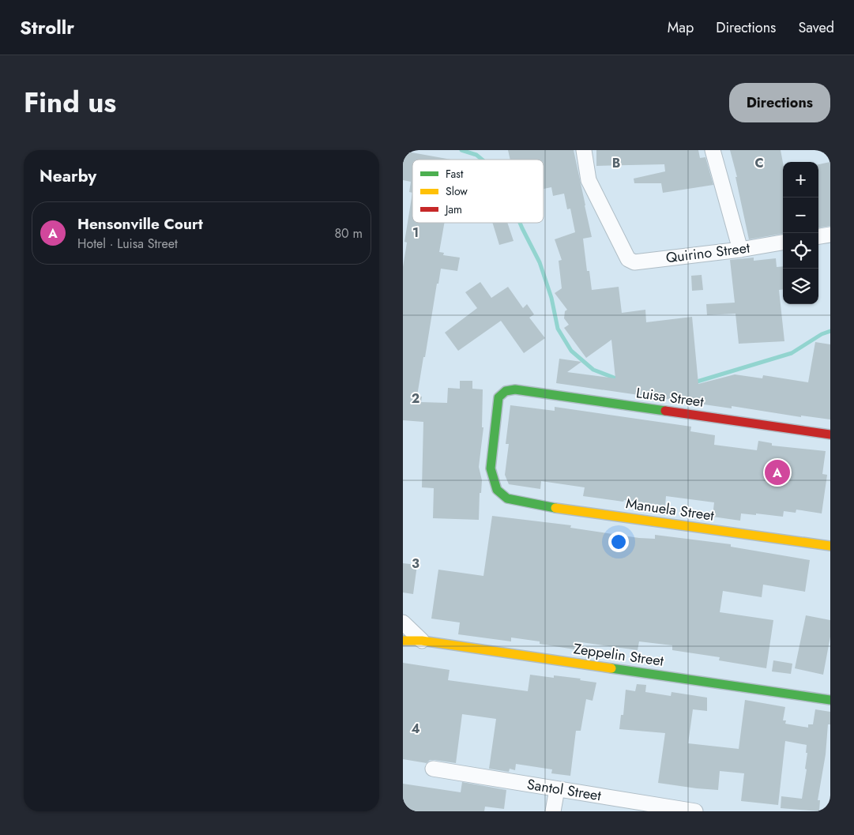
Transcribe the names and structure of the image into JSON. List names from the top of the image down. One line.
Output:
{"streets":{"street":["Quirino Street","Luisa Street","Manuela Street","Zeppelin Street","Santol Street"]},"crossings":[["Luisa Street","Manuela Street"]],"legend":["Fast","Slow","Jam"],"page":{"header":"Strollr","nav":["Map","Directions","Saved"],"title":"Find us","buttons":"Directions","heading":"Nearby","map_buttons":["+","−"],"list":[{"mark":"A","name":"Hensonville Court","note":"Hotel · Luisa Street","value":"80 m"}],"pins":"A"},"grid":{"columns":["B","C"],"rows":["1","2","3","4"]}}
